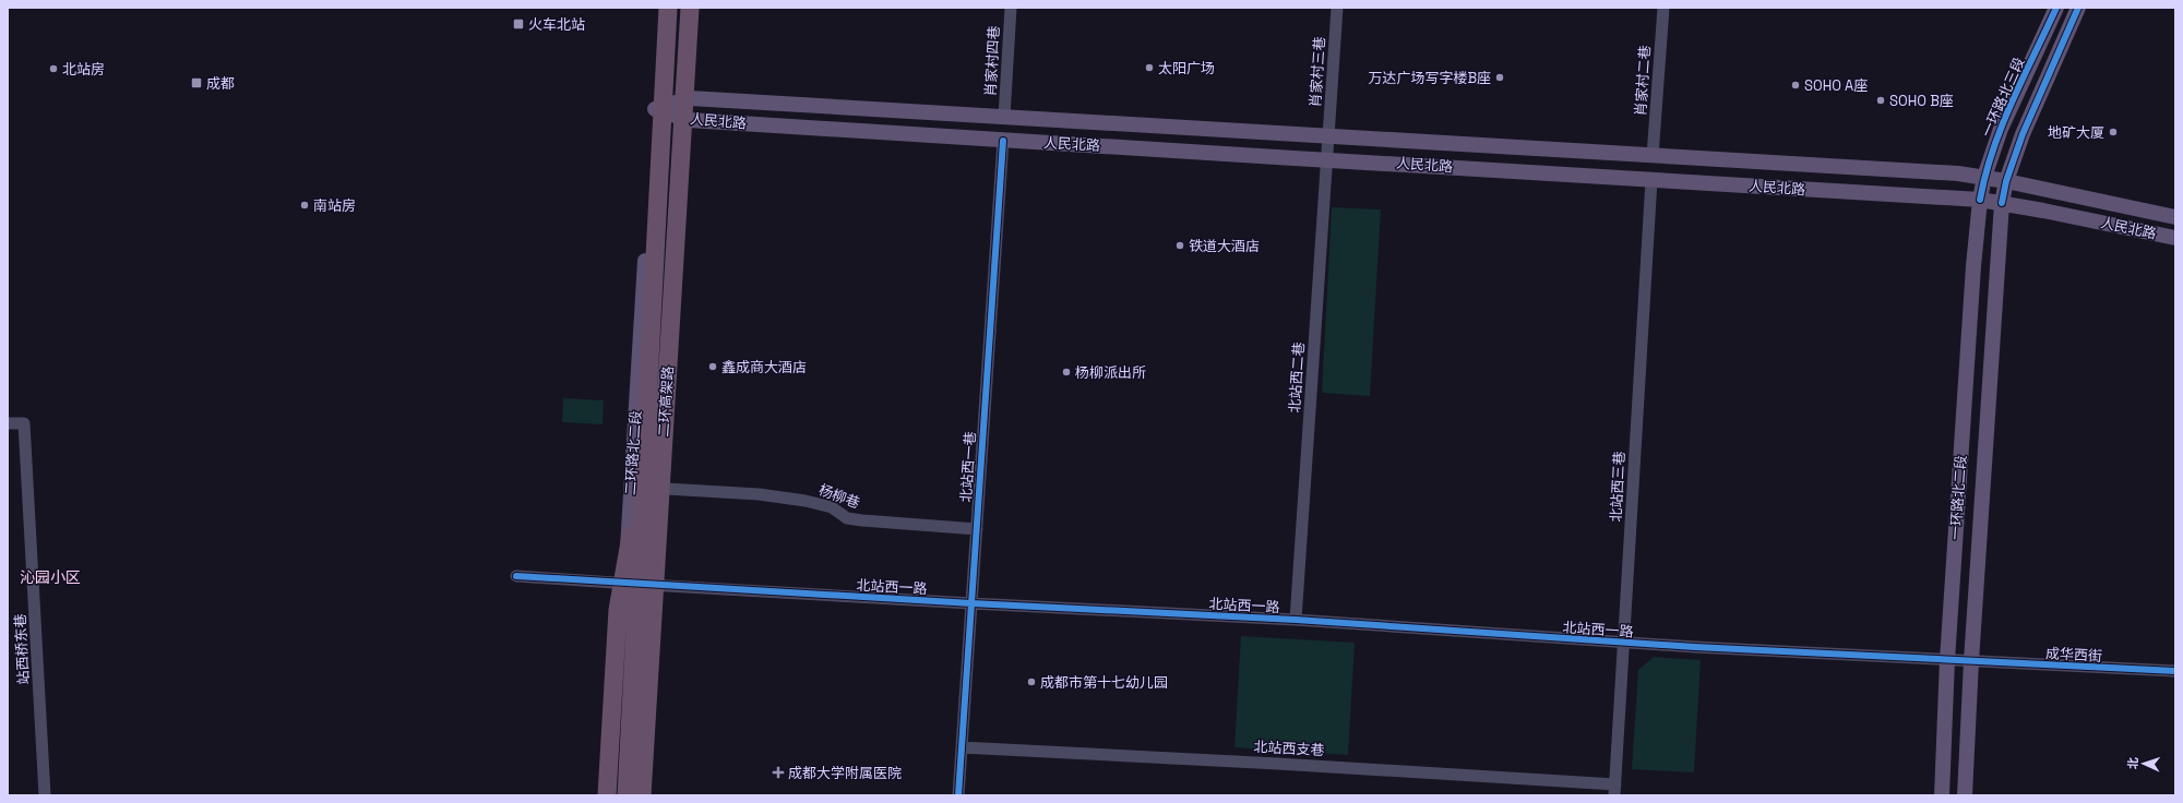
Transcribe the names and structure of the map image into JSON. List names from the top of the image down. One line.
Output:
{"streets":{"highway":["二环高架路"],"main road":["一环路北三段","人民北路","二环路北二段","一环路北二段"],"street":["肖家村四巷","肖家村三巷","肖家村二巷","北站西二巷","北站西一巷","北站西三巷","杨柳巷","北站西一路","站西桥东巷","成华西街","北站西支巷"]},"crossings":[["肖家村四巷","人民北路"],["肖家村三巷","人民北路"],["肖家村三巷","北站西二巷"],["肖家村二巷","人民北路"],["一环路北三段","人民北路"],["一环路北三段","一环路北二段"],["人民北路","北站西二巷"],["人民北路","二环路北二段"],["人民北路","北站西一巷"],["人民北路","北站西三巷"],["人民北路","一环路北二段"],["北站西二巷","北站西一路"],["二环路北二段","北站西一路"],["北站西一巷","杨柳巷"],["北站西一巷","北站西一路"],["北站西一巷","北站西支巷"],["北站西三巷","北站西一路"],["北站西三巷","北站西支巷"],["一环路北二段","北站西一路"],["一环路北二段","成华西街"],["北站西一路","成华西街"]],"districts":["沁园小区"],"places":{"transit":["火车北站","成都"],"other":["太阳广场","北站房","万达广场写字楼B座","SOHO A座","SOHO B座","地矿大厦","南站房","铁道大酒店","鑫成商大酒店","杨柳派出所","成都市第十七幼儿园"],"health":["成都大学附属医院"]},"north":"left"}
